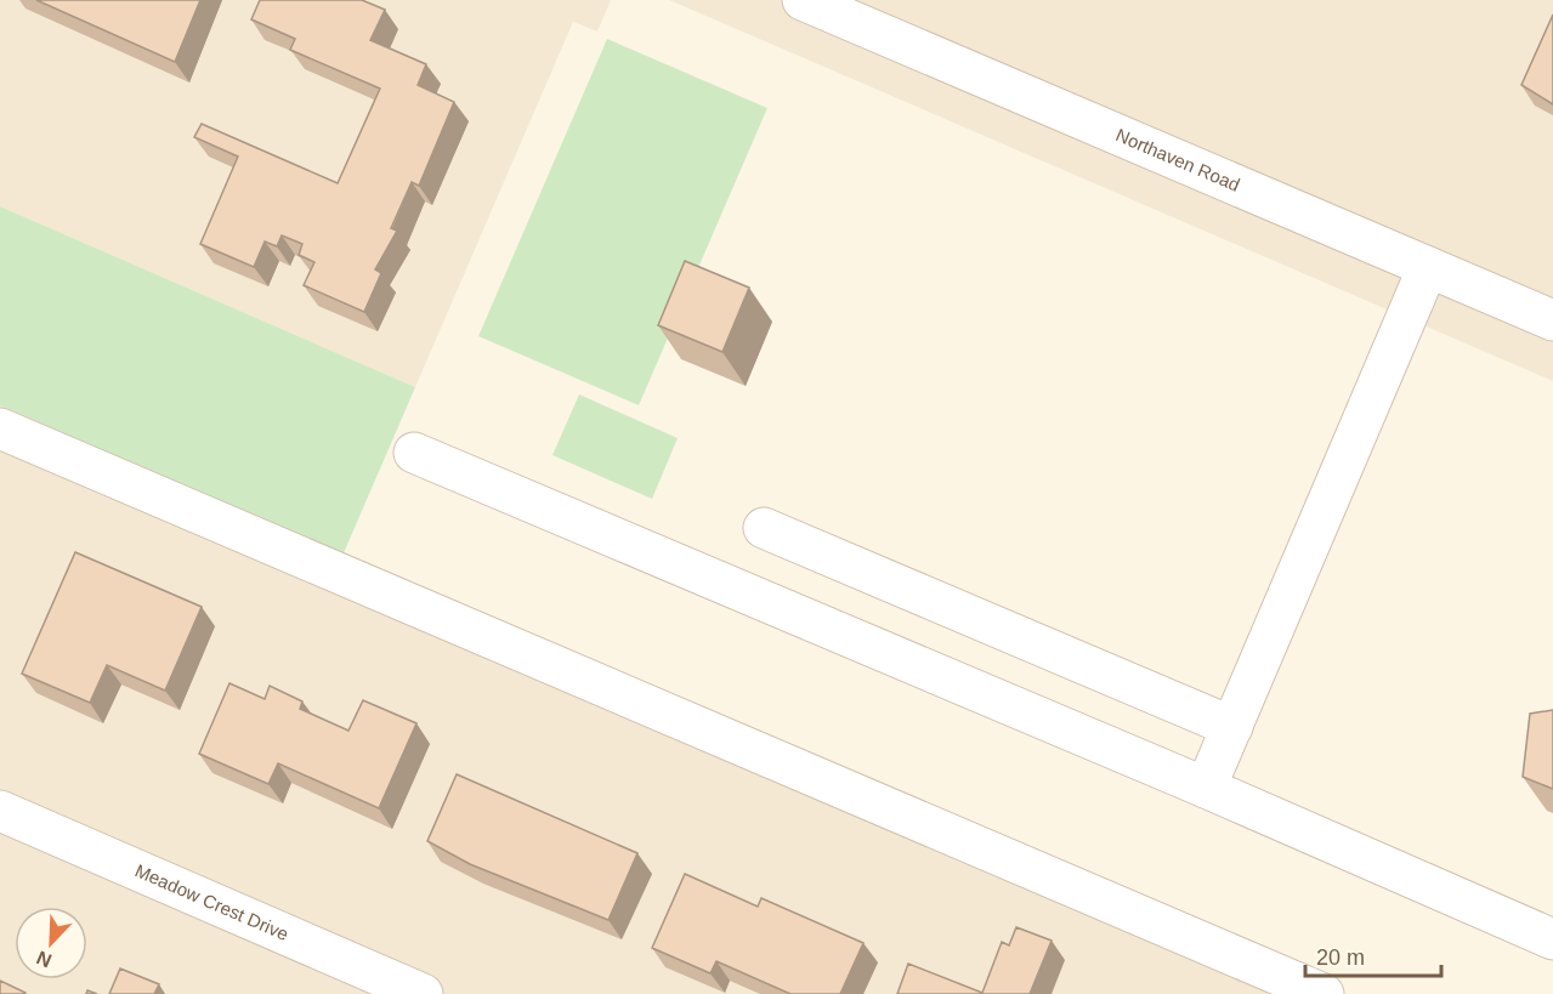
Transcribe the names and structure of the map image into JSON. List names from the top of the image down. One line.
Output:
{"streets":{"street":["Northaven Road","Meadow Crest Drive"]},"scale_bar":"20 m","north":"bottom left"}
